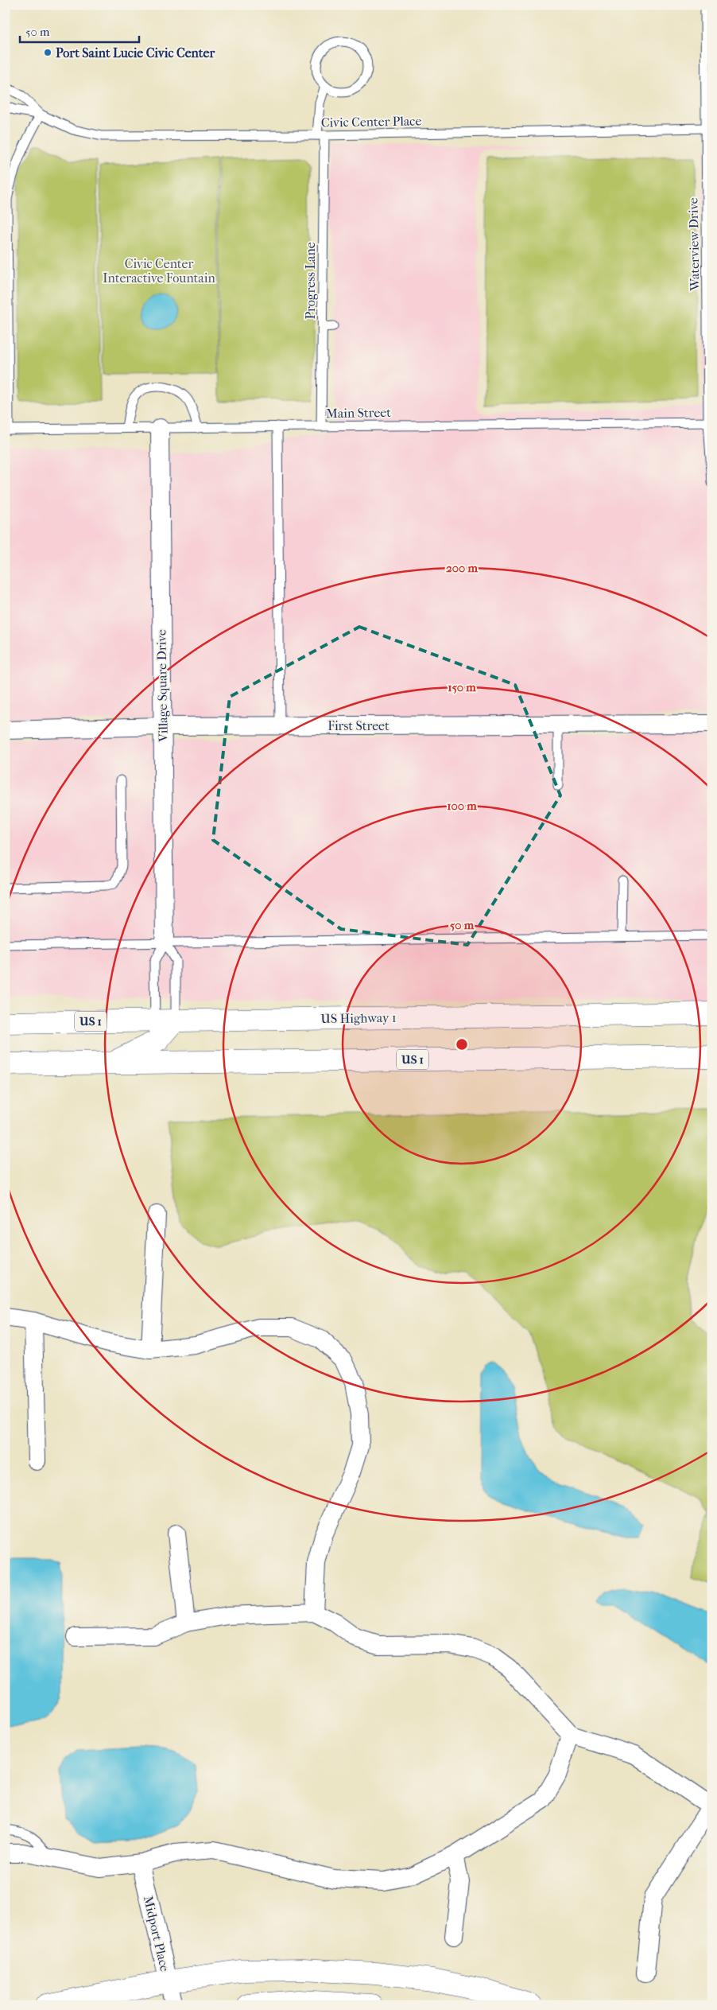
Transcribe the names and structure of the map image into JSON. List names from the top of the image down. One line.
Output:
{"streets":{"main road":["US Highway 1","US 1"],"street":["Village Square Drive","First Street","Midport Place"],"lane":["Civic Center Place","Waterview Drive","Progress Lane","Main Street"]},"crossings":[["Civic Center Place","Waterview Drive"],["Civic Center Place","Progress Lane"],["Waterview Drive","Main Street"],["Progress Lane","Main Street"],["Main Street","Village Square Drive"],["Village Square Drive","First Street"],["Village Square Drive","US Highway 1"]],"parks":["Civic Center Interactive Fountain"],"places":["Port Saint Lucie Civic Center"],"scale_bar":"50 m","rings":["200 m","150 m","100 m","50 m"]}
